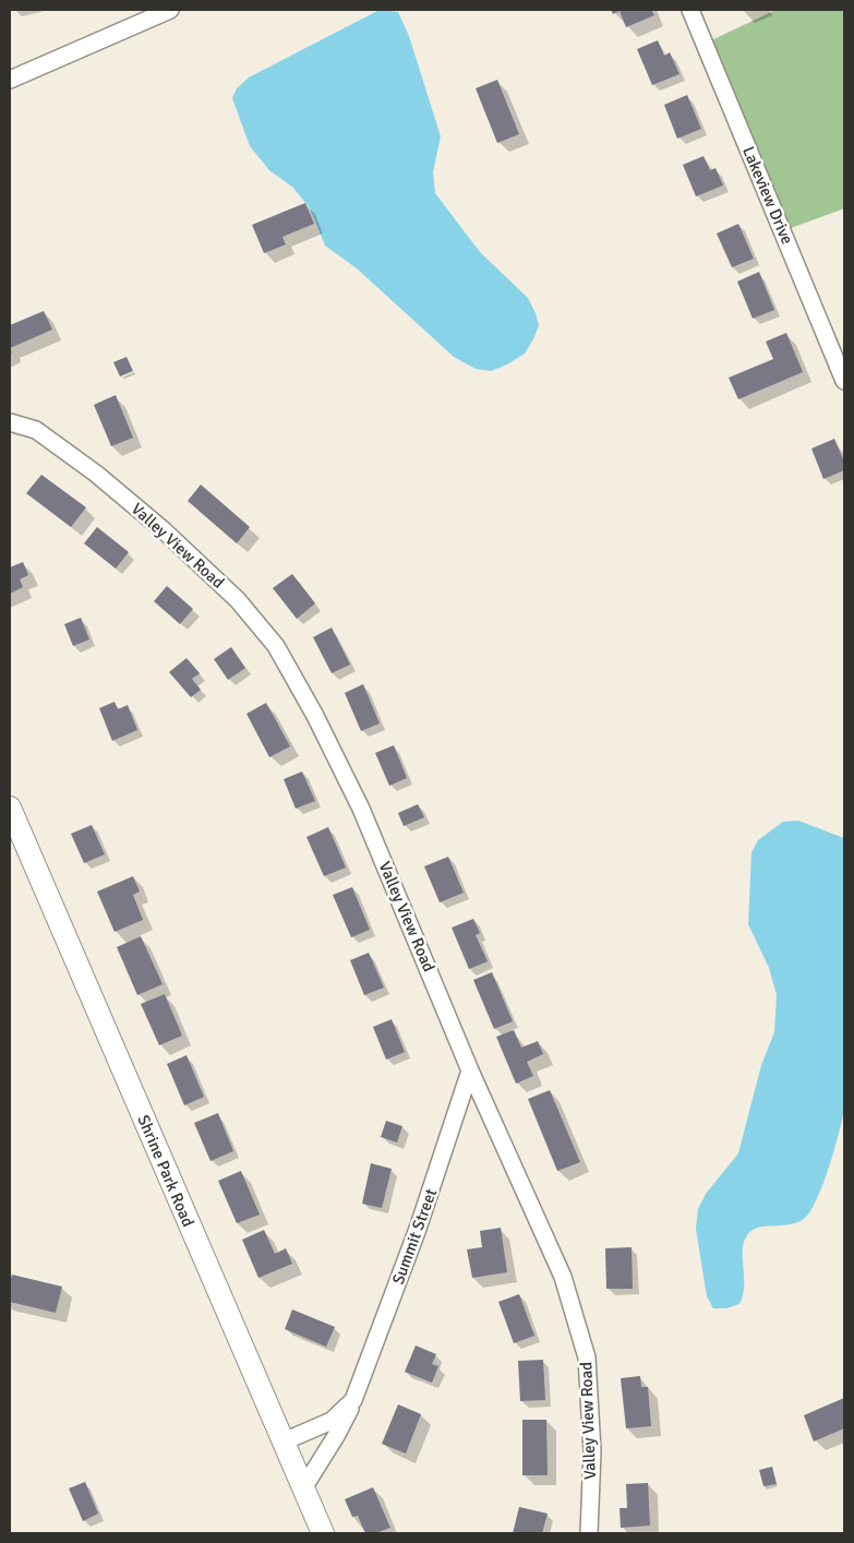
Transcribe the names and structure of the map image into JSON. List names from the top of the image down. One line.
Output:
{"streets":{"street":["Lakeview Drive","Valley View Road","Shrine Park Road","Summit Street"]},"crossings":[["Valley View Road","Summit Street"],["Shrine Park Road","Summit Street"]]}
